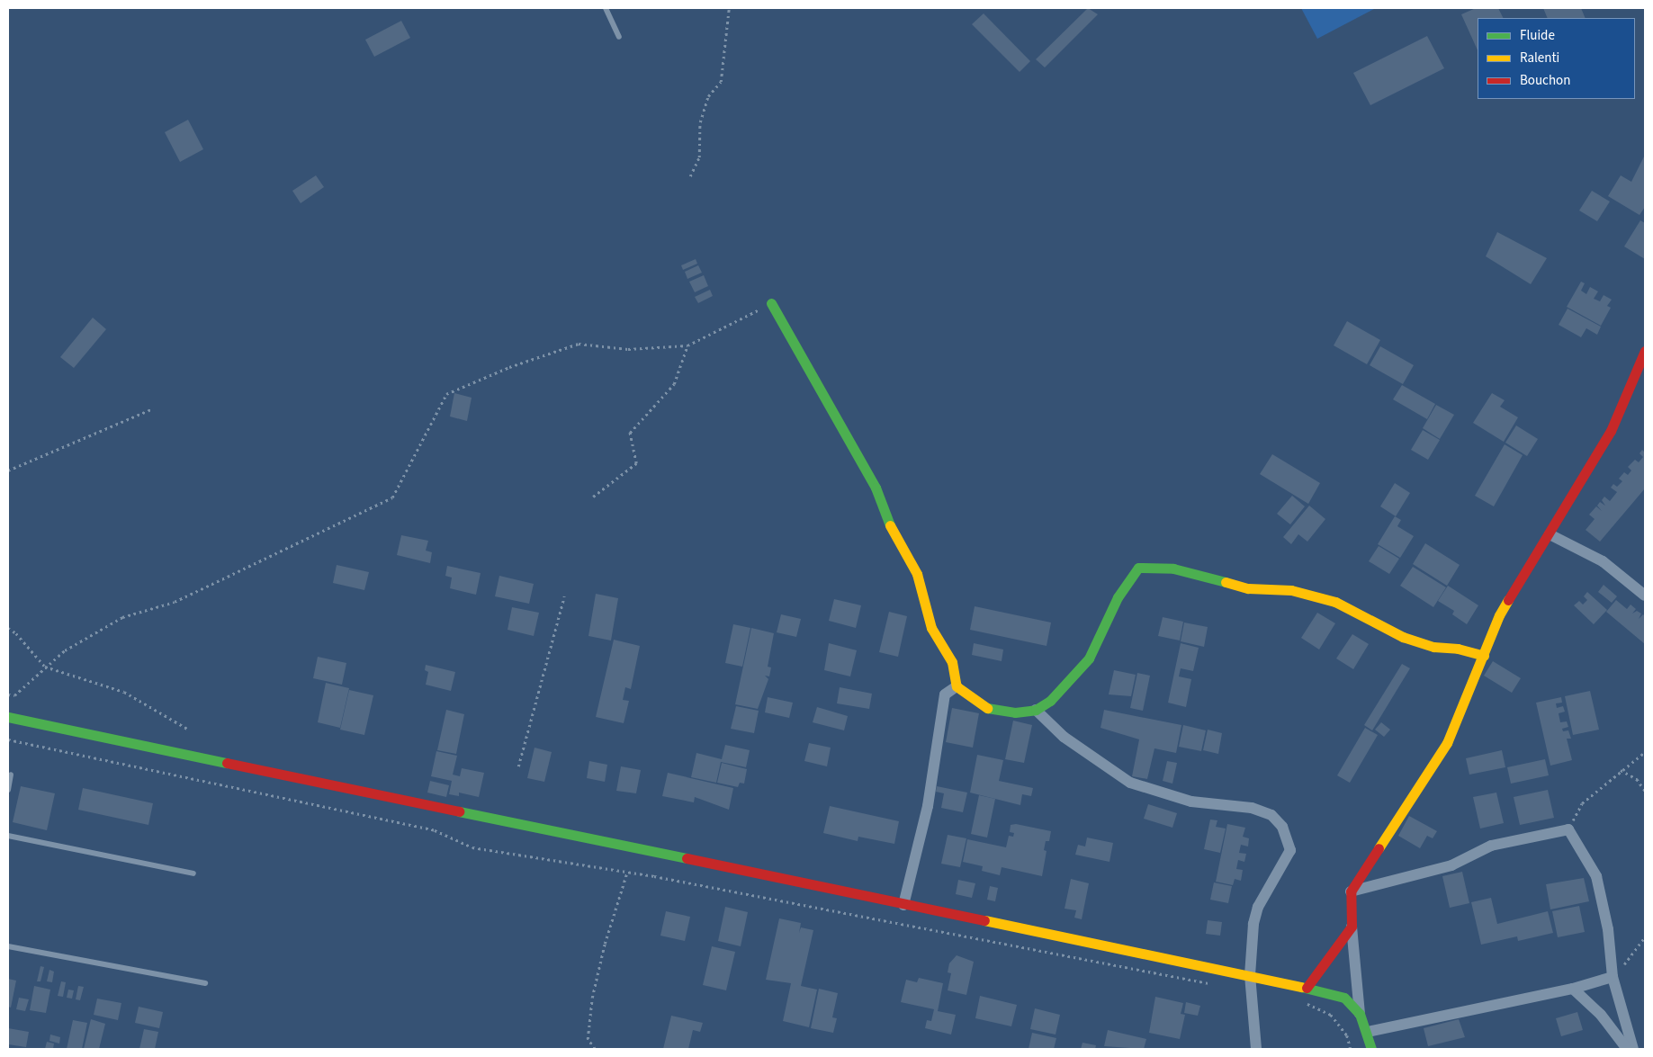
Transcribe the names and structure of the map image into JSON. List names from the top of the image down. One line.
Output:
{"legend":["Fluide","Ralenti","Bouchon"]}
